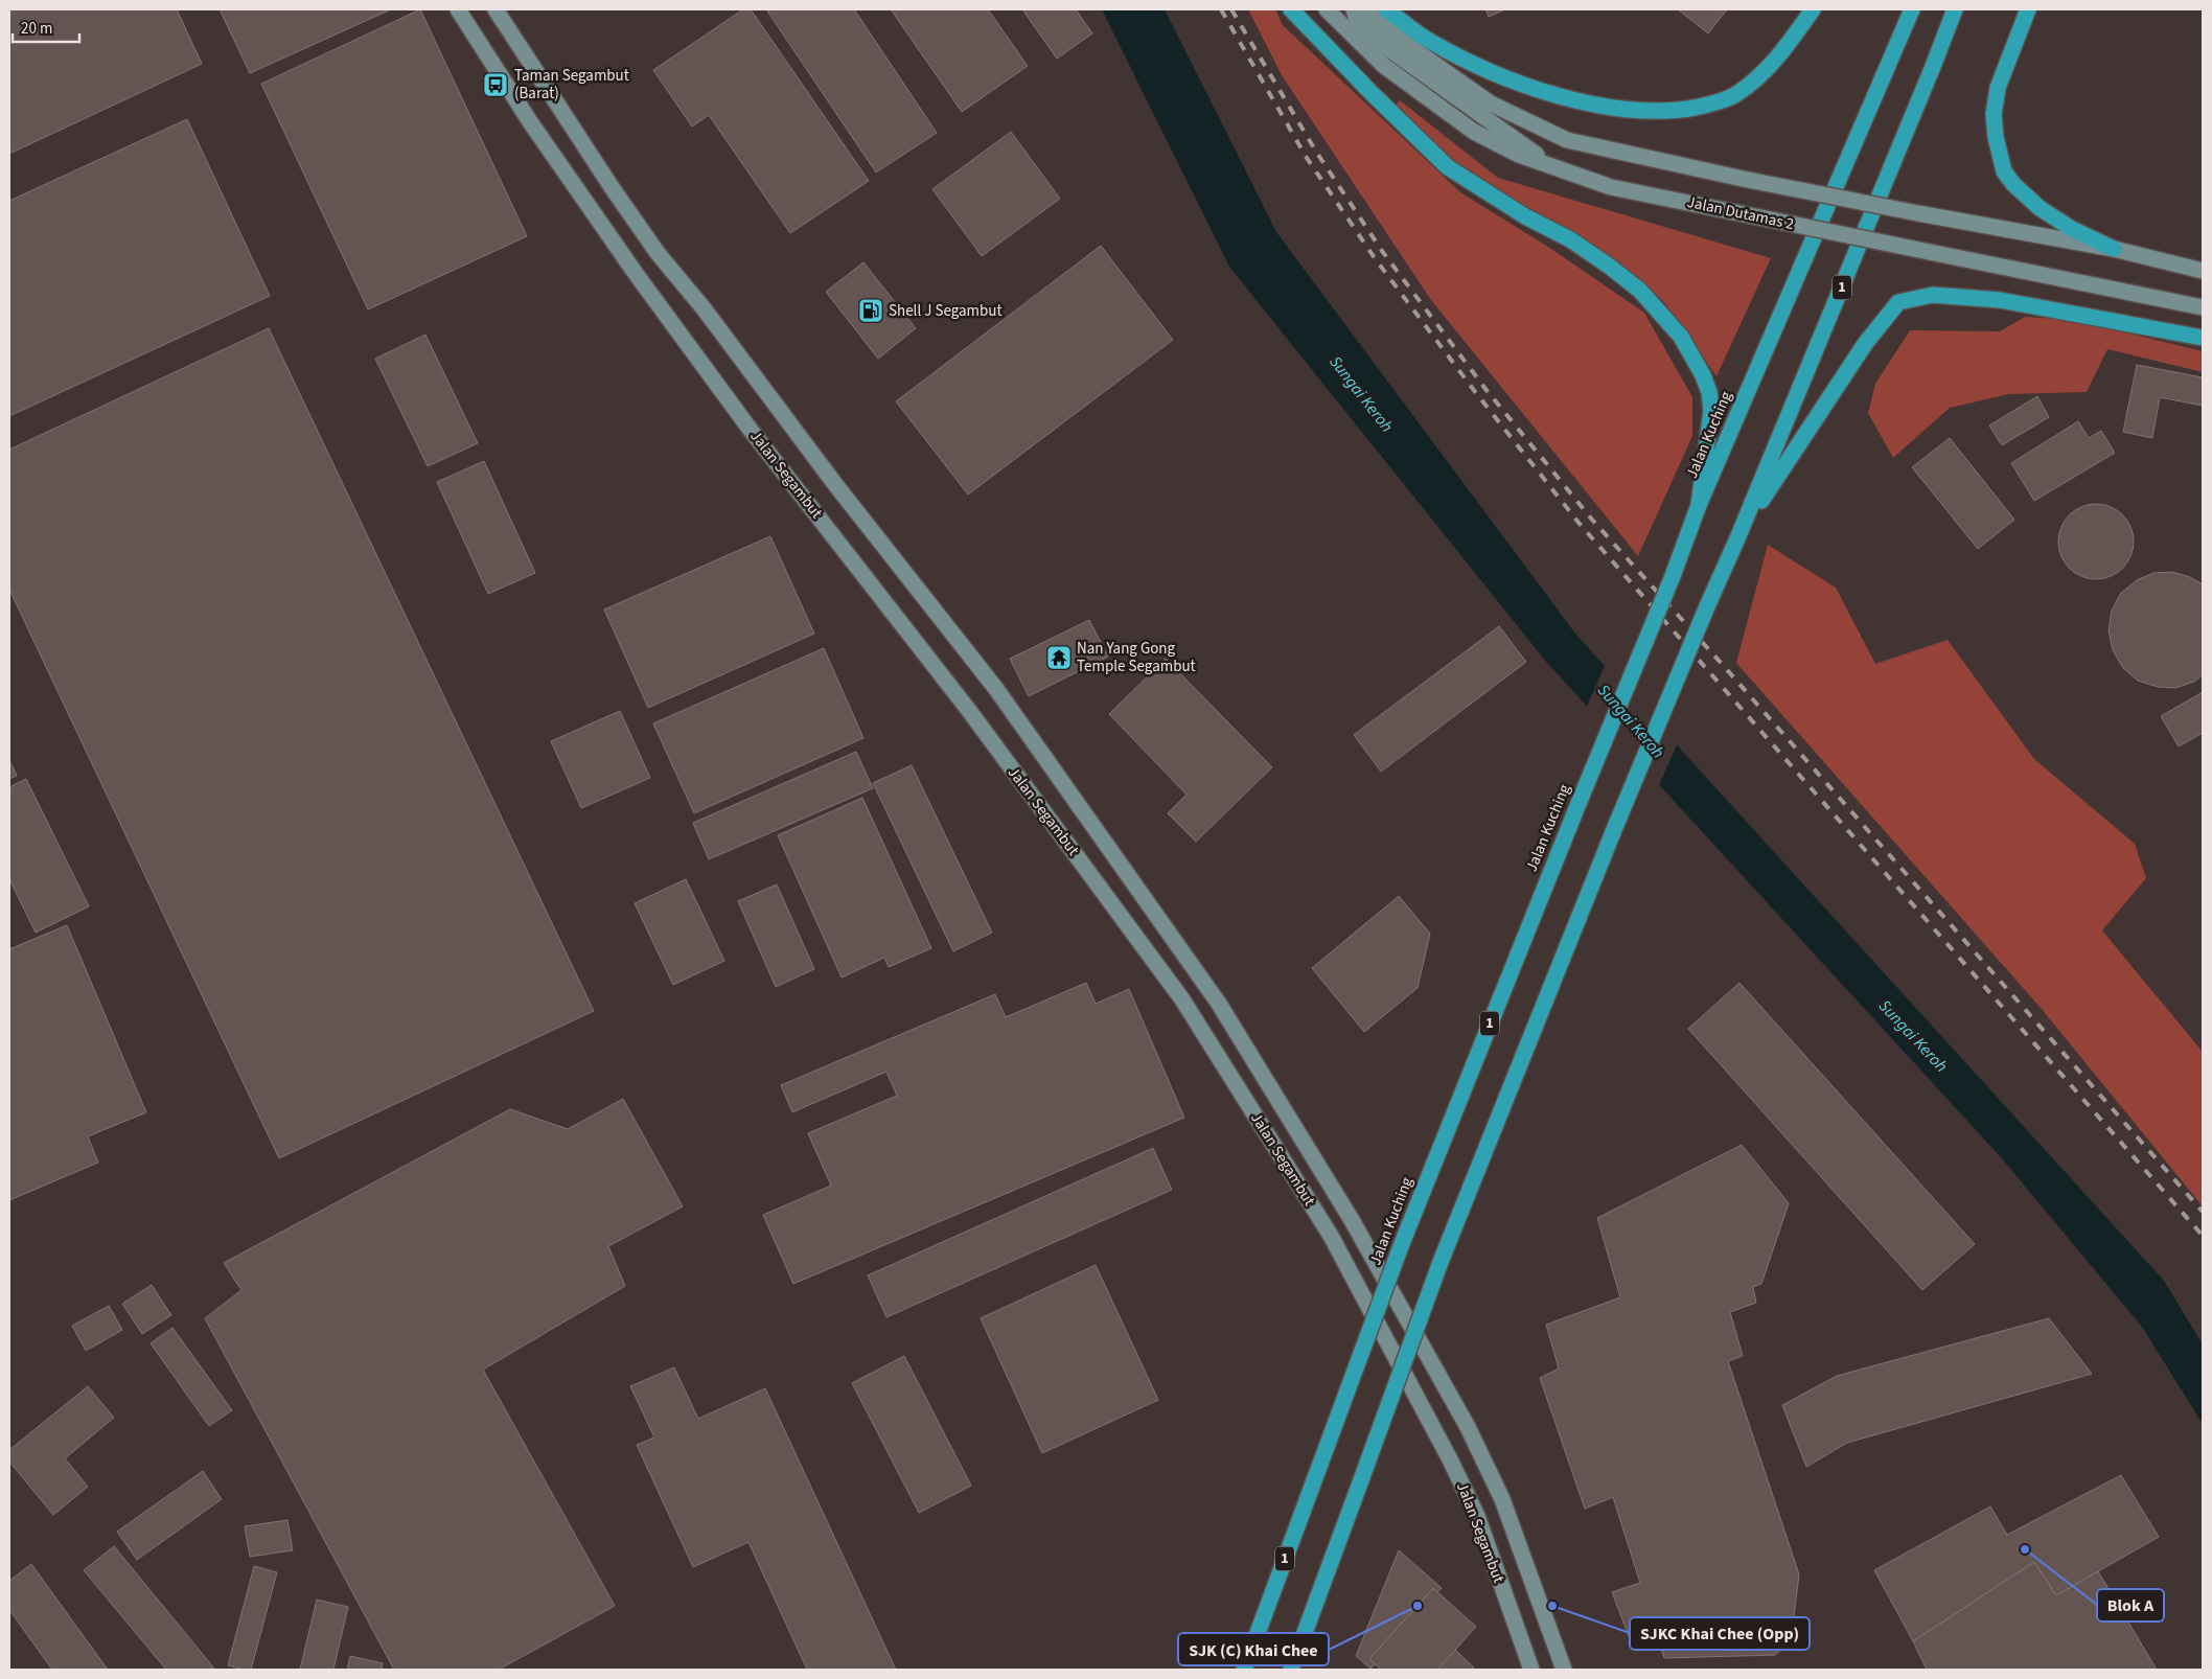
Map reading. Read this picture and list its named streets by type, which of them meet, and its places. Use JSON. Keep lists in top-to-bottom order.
{
  "streets": {
    "highway": ["1", "Jalan Kuching"],
    "main road": ["Jalan Dutamas 2", "Jalan Segambut"]
  },
  "water": ["Sungai Keroh"],
  "places": {
    "bus stop": ["Taman Segambut (Barat)"],
    "fuel station": ["Shell J Segambut"],
    "temple": ["Nan Yang Gong Temple Segambut"],
    "other": ["Blok A", "SJK (C) Khai Chee", "SJKC Khai Chee (Opp)"]
  },
  "scale_bar": "20 m"
}
